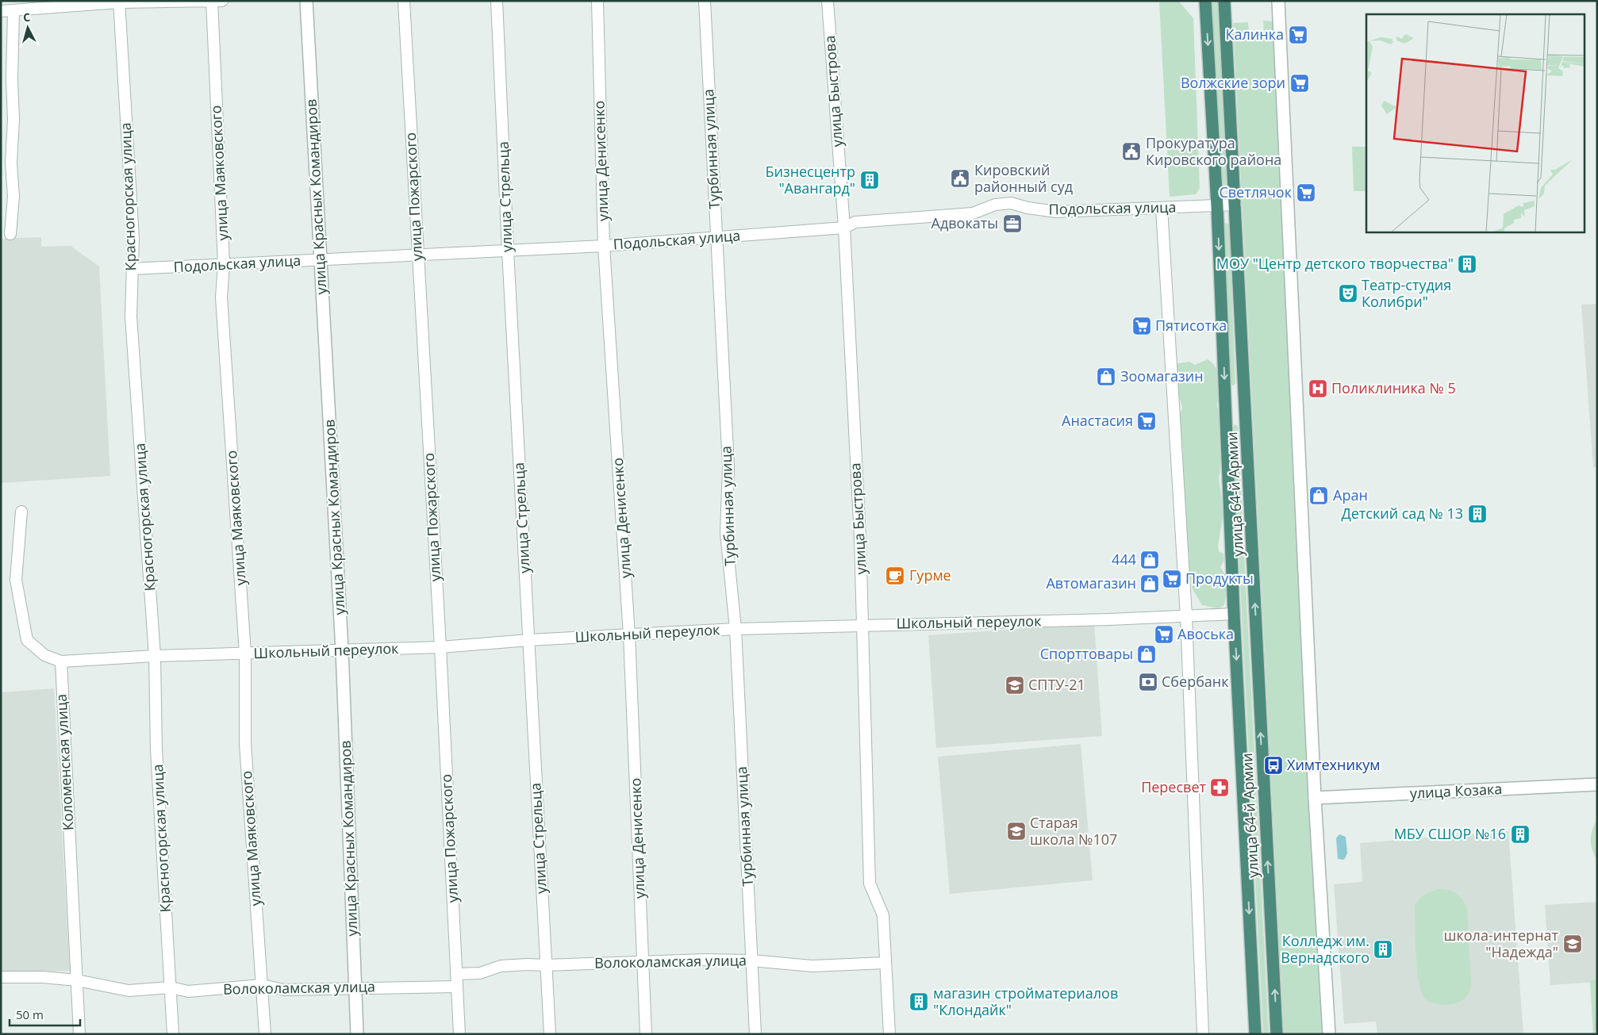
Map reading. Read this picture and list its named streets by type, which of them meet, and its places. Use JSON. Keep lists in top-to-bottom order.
{
  "streets": {
    "highway": ["улица 64-й Армии"],
    "street": [
      "улица Быстрова",
      "Турбинная улица",
      "улица Денисенко",
      "улица Маяковского",
      "Красногорская улица",
      "улица Красных Командиров",
      "улица Пожарского",
      "улица Стрельца",
      "Подольская улица",
      "Школьный переулок",
      "Коломенская улица",
      "улица Козака",
      "Волоколамская улица"
    ]
  },
  "crossings": [
    ["улица Быстрова", "Подольская улица"],
    ["улица Быстрова", "Школьный переулок"],
    ["улица Быстрова", "Волоколамская улица"],
    ["Турбинная улица", "Подольская улица"],
    ["Турбинная улица", "Школьный переулок"],
    ["Турбинная улица", "Волоколамская улица"],
    ["улица Денисенко", "Подольская улица"],
    ["улица Денисенко", "Школьный переулок"],
    ["улица Денисенко", "Волоколамская улица"],
    ["улица Маяковского", "Подольская улица"],
    ["улица Маяковского", "Школьный переулок"],
    ["улица Маяковского", "Волоколамская улица"],
    ["Красногорская улица", "Подольская улица"],
    ["Красногорская улица", "Школьный переулок"],
    ["Красногорская улица", "Волоколамская улица"],
    ["улица Красных Командиров", "Подольская улица"],
    ["улица Красных Командиров", "Школьный переулок"],
    ["улица Красных Командиров", "Волоколамская улица"],
    ["улица Пожарского", "Подольская улица"],
    ["улица Пожарского", "Школьный переулок"],
    ["улица Пожарского", "Волоколамская улица"],
    ["улица Стрельца", "Подольская улица"],
    ["улица Стрельца", "Школьный переулок"],
    ["улица Стрельца", "Волоколамская улица"],
    ["Подольская улица", "улица 64-й Армии"],
    ["улица 64-й Армии", "Школьный переулок"],
    ["Школьный переулок", "Коломенская улица"],
    ["Коломенская улица", "Волоколамская улица"]
  ],
  "places": {
    "supermarket": [
      "Калинка",
      "Волжские зори",
      "Светлячок",
      "Пятисотка",
      "Анастасия",
      "Продукты",
      "Авоська"
    ],
    "public building": ["Прокуратура Кировского района", "Кировский районный суд"],
    "building": [
      "Бизнесцентр \"Авангард\"",
      "МОУ \"Центр детского творчества\"",
      "Детский сад № 13",
      "МБУ СШОР №16",
      "Колледж им. Вернадского",
      "магазин стройматериалов \"Клондайк\""
    ],
    "office": ["Адвокаты"],
    "theatre": ["Театр-студия Колибри\""],
    "shop": [
      "Зоомагазин",
      "Аран",
      "444",
      "Автомагазин",
      "Спорттовары"
    ],
    "hospital": ["Поликлиника № 5"],
    "cafe": ["Гурме"],
    "bank": ["Сбербанк"],
    "school or university": ["СПТУ-21", "Старая школа №107", "школа-интернат \"Надежда\""],
    "bus stop": ["Химтехникум"],
    "pharmacy": ["Пересвет"]
  },
  "scale_bar": "50 m",
  "north": "top"
}
